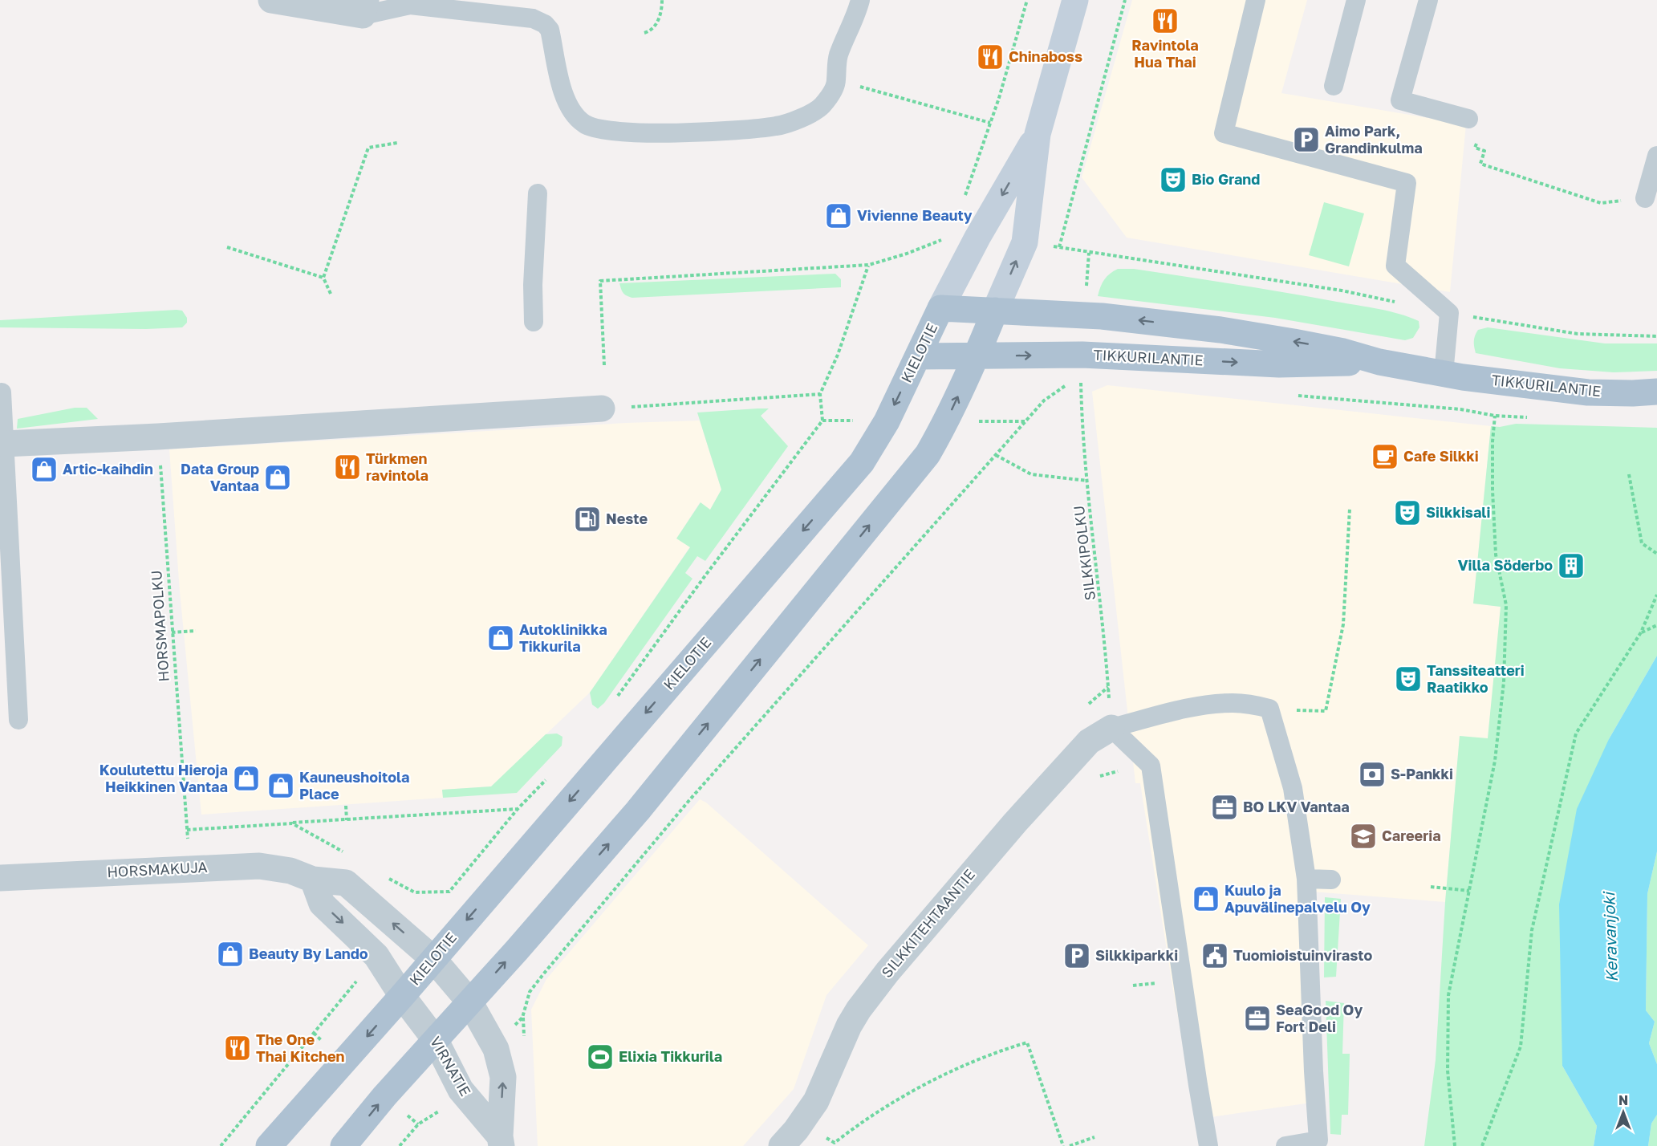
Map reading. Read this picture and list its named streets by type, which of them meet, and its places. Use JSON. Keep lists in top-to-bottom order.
{
  "streets": {
    "main road": ["KIELOTIE", "TIKKURILANTIE"],
    "street": ["HORSMAKUJA", "SILKKITEHTAANTIE", "VIRNATIE"],
    "path": ["SILKKIPOLKU", "HORSMAPOLKU"]
  },
  "crossings": [
    ["KIELOTIE", "TIKKURILANTIE"],
    ["KIELOTIE", "HORSMAKUJA"],
    ["KIELOTIE", "VIRNATIE"],
    ["SILKKIPOLKU", "SILKKITEHTAANTIE"],
    ["HORSMAKUJA", "VIRNATIE"]
  ],
  "water": ["Keravanjoki"],
  "places": {
    "restaurant": [
      "Ravintola Hua Thai",
      "Chinaboss",
      "Türkmen ravintola",
      "The One Thai Kitchen"
    ],
    "parking": ["Aimo Park, Grandinkulma", "Silkkiparkki"],
    "theatre": ["Bio Grand", "Silkkisali", "Tanssiteatteri Raatikko"],
    "shop": [
      "Vivienne Beauty",
      "Artic-kaihdin",
      "Data Group Vantaa",
      "Autoklinikka Tikkurila",
      "Koulutettu Hieroja Heikkinen Vantaa",
      "Kauneushoitola Place",
      "Kuulo ja Apuvälinepalvelu Oy",
      "Beauty By Lando"
    ],
    "cafe": ["Cafe Silkki"],
    "fuel station": ["Neste"],
    "building": ["Villa Söderbo"],
    "bank": ["S-Pankki"],
    "office": ["BO LKV Vantaa", "SeaGood Oy Fort Deli"],
    "school or university": ["Careeria"],
    "public building": ["Tuomioistuinvirasto"],
    "sports": ["Elixia Tikkurila"]
  },
  "north": "top"
}
